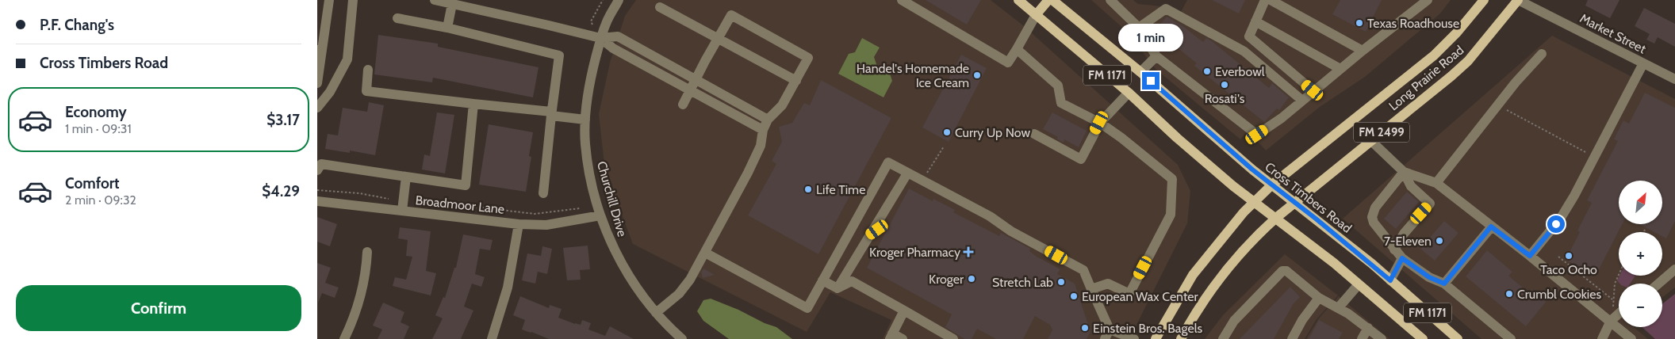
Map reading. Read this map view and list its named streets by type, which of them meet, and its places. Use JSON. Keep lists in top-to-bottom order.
{
  "streets": {
    "main road": [
      "FM 1171",
      "Long Prairie Road",
      "FM 2499",
      "Cross Timbers Road"
    ],
    "street": ["Market Street", "Churchill Drive", "Broadmoor Lane"]
  },
  "crossings": [
    ["Market Street", "Long Prairie Road"],
    ["FM 1171", "Long Prairie Road"],
    ["Long Prairie Road", "Cross Timbers Road"],
    ["Churchill Drive", "Broadmoor Lane"]
  ],
  "places": {
    "other": [
      "Texas Roadhouse",
      "Everbowl",
      "Handel's Homemade Ice Cream",
      "Rosati's",
      "Curry Up Now",
      "Life Time",
      "7-Eleven",
      "Taco Ocho",
      "Kroger",
      "Stretch Lab",
      "Crumbl Cookies",
      "European Wax Center",
      "Einstein Bros. Bagels"
    ],
    "health": ["Kroger Pharmacy"]
  },
  "north": "top right",
  "page": {
    "banner": ["P.F. Chang's", "Cross Timbers Road"],
    "bubble": "1 min",
    "list": [
      {
        "name": "Economy",
        "note": "1 min · 09:31",
        "value": "$3.17"
      },
      {
        "name": "Comfort",
        "note": "2 min · 09:32",
        "value": "$4.29"
      }
    ],
    "map_buttons": ["+", "−"],
    "buttons": "Confirm"
  }
}
